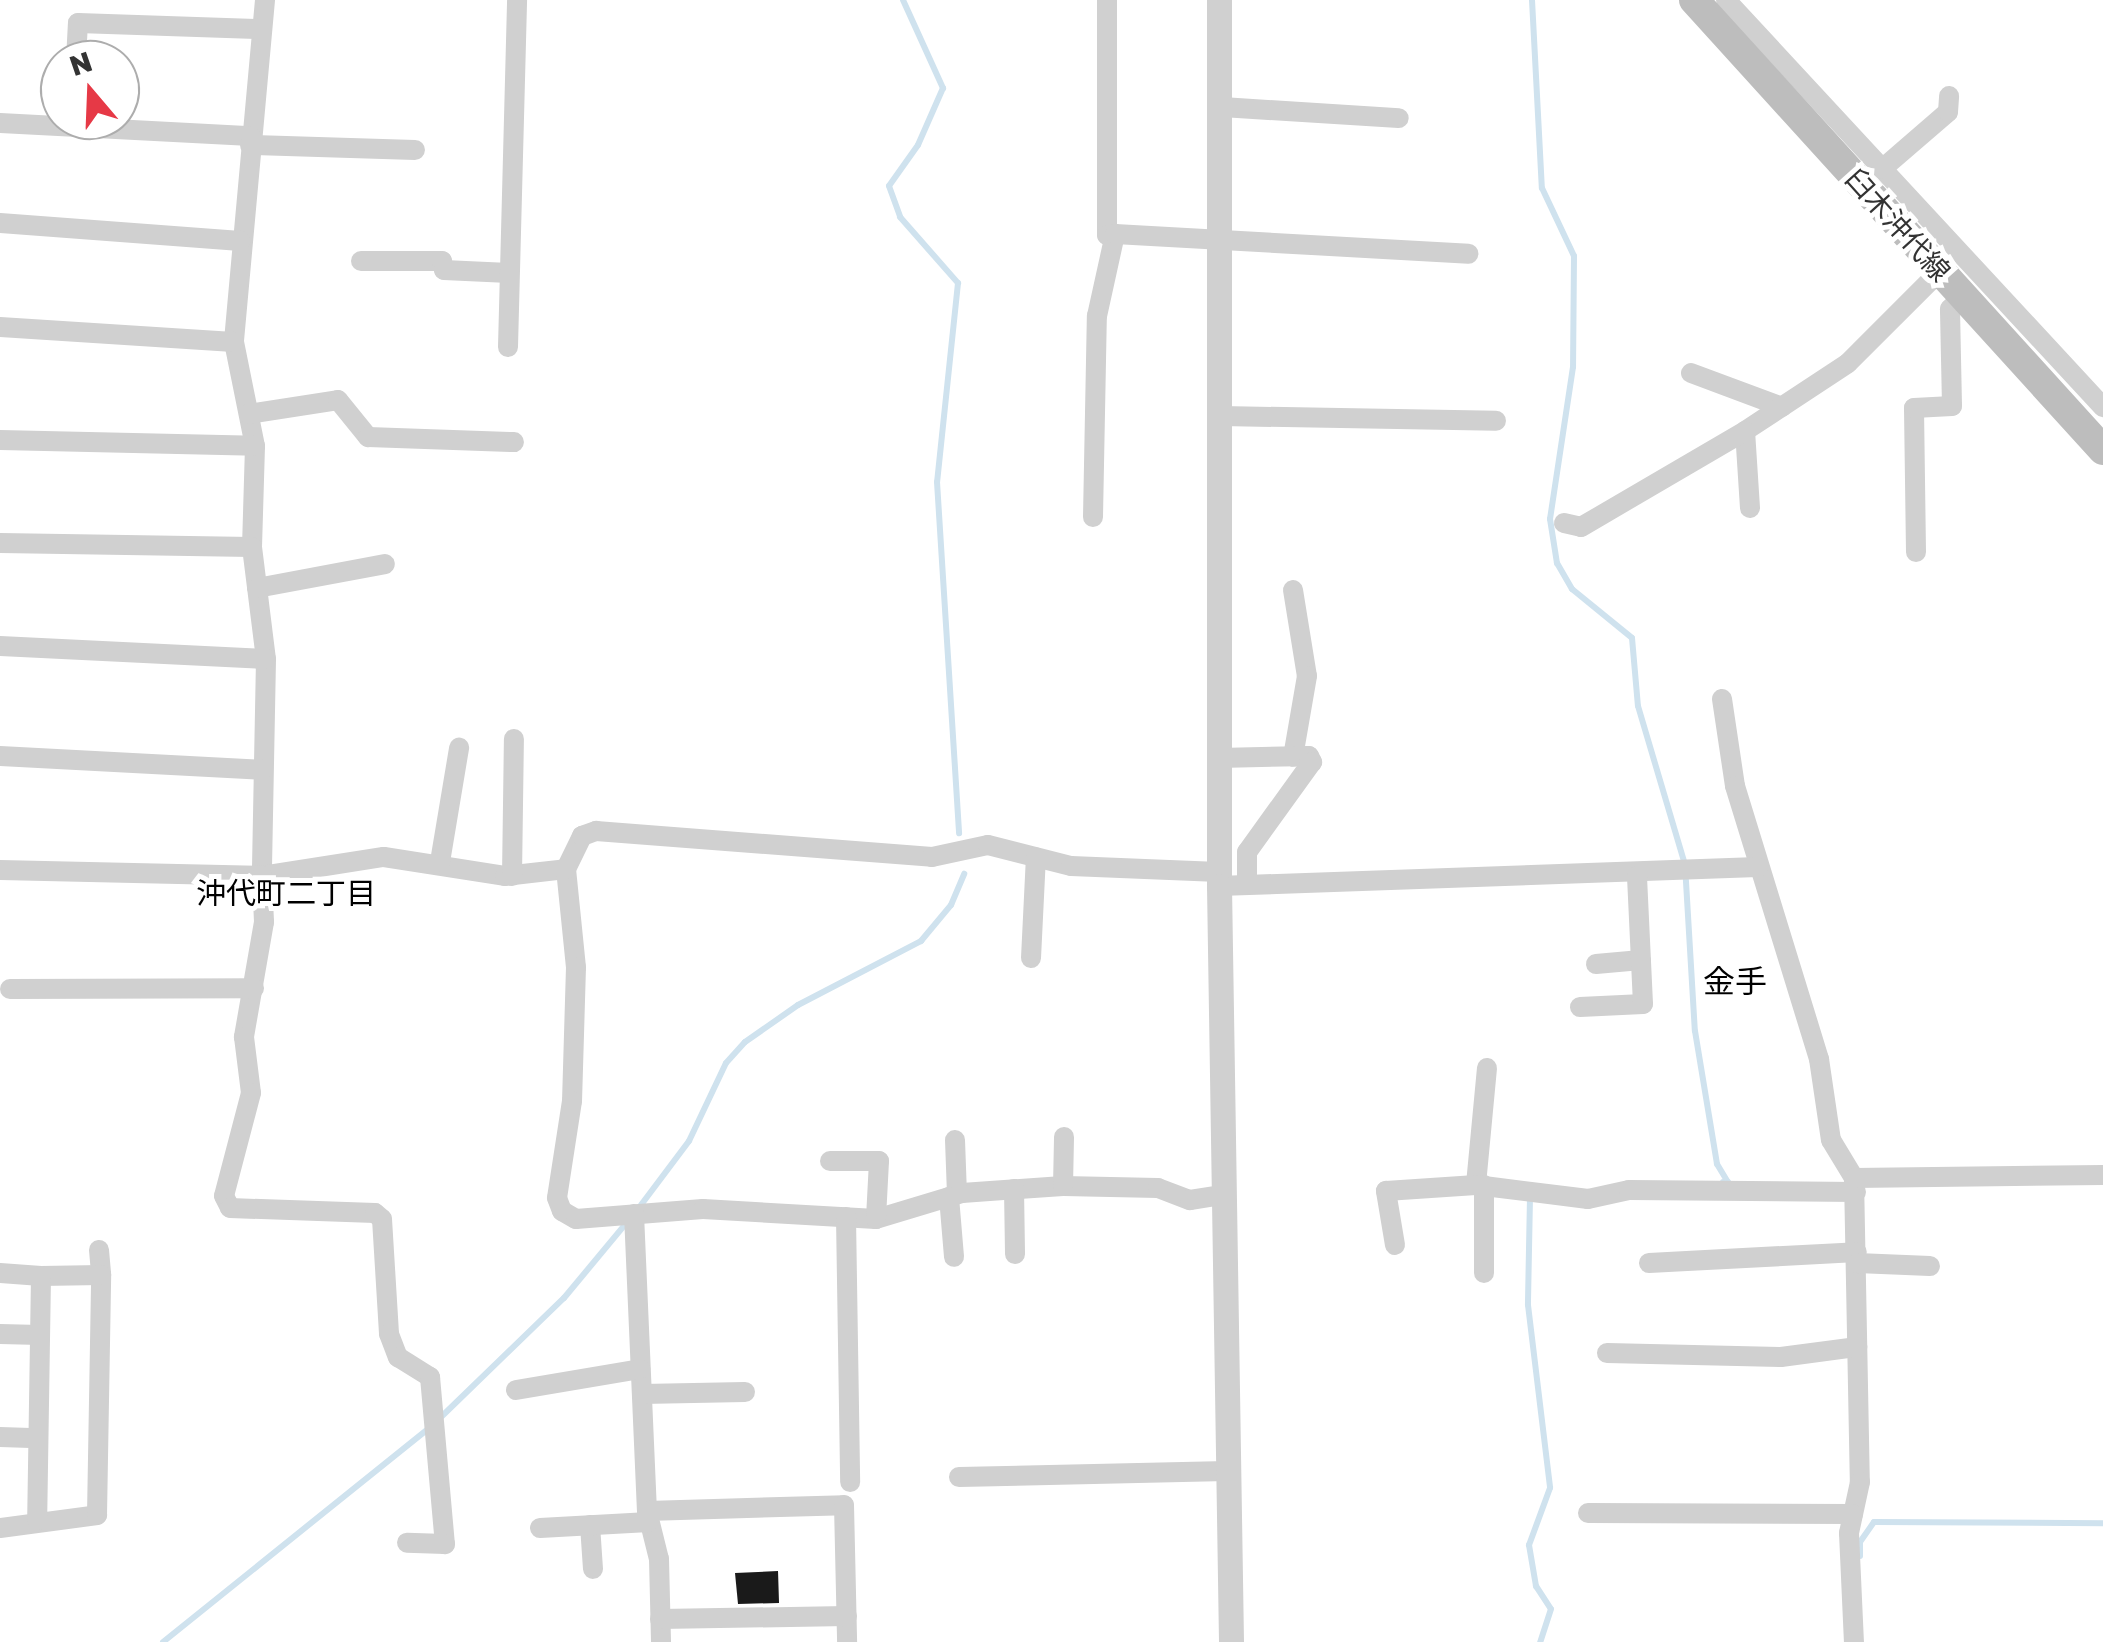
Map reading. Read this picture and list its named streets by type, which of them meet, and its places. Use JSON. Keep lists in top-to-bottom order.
{
  "streets": {
    "main road": ["臼木沖代線"]
  },
  "districts": ["沖代町二丁目", "金手"],
  "north": "top"
}
